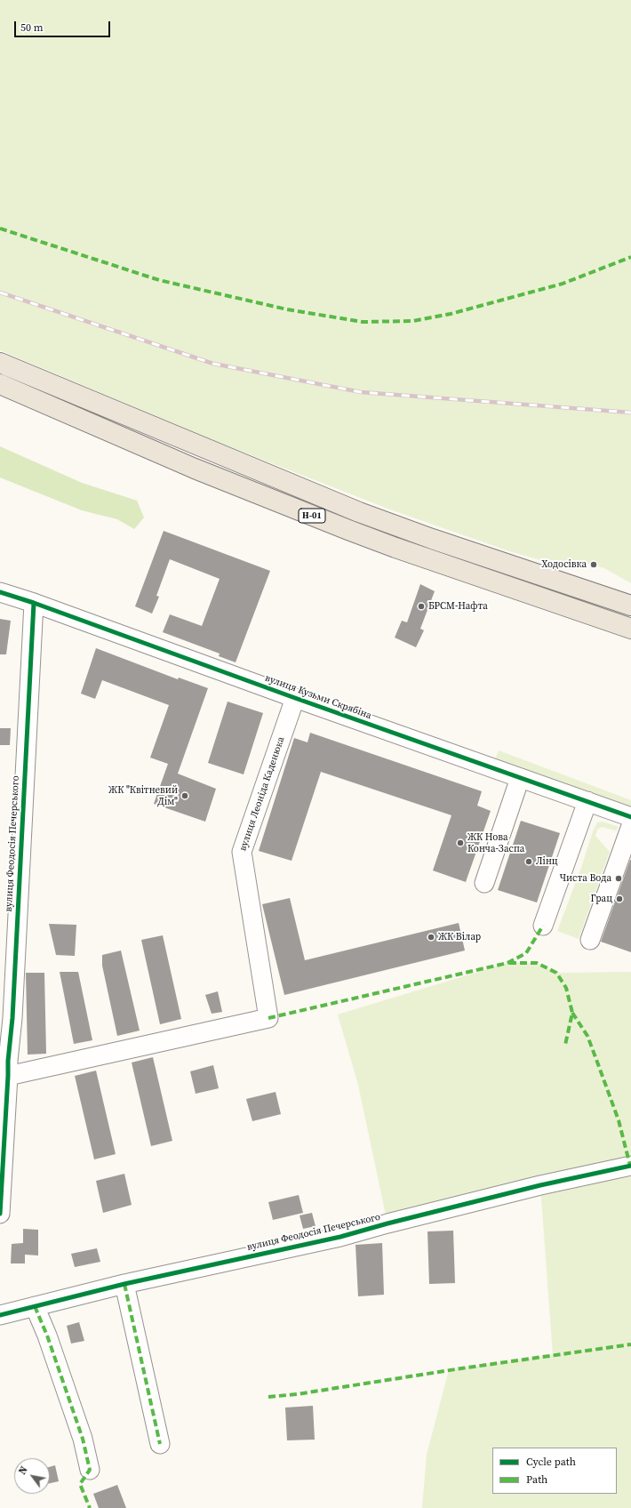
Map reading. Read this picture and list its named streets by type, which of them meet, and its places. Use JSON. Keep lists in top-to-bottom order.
{
  "streets": {
    "main road": ["Н-01"],
    "street": ["вулиця Кузьми Скрябіна", "вулиця Леоніда Каденюка", "вулиця Феодосія Печерського"]
  },
  "crossings": [
    ["вулиця Кузьми Скрябіна", "вулиця Леоніда Каденюка"],
    ["вулиця Кузьми Скрябіна", "вулиця Феодосія Печерського"],
    ["вулиця Леоніда Каденюка", "вулиця Феодосія Печерського"]
  ],
  "places": [
    "Ходосівка",
    "БРСМ-Нафта",
    "ЖК \"Квітневий Дім\"",
    "ЖК Нова Конча-Заспа",
    "Лінц",
    "Чиста Вода",
    "Грац",
    "ЖК Вілар"
  ],
  "legend": ["Cycle path", "Path"],
  "scale_bar": "50 m",
  "north": "top left"
}
